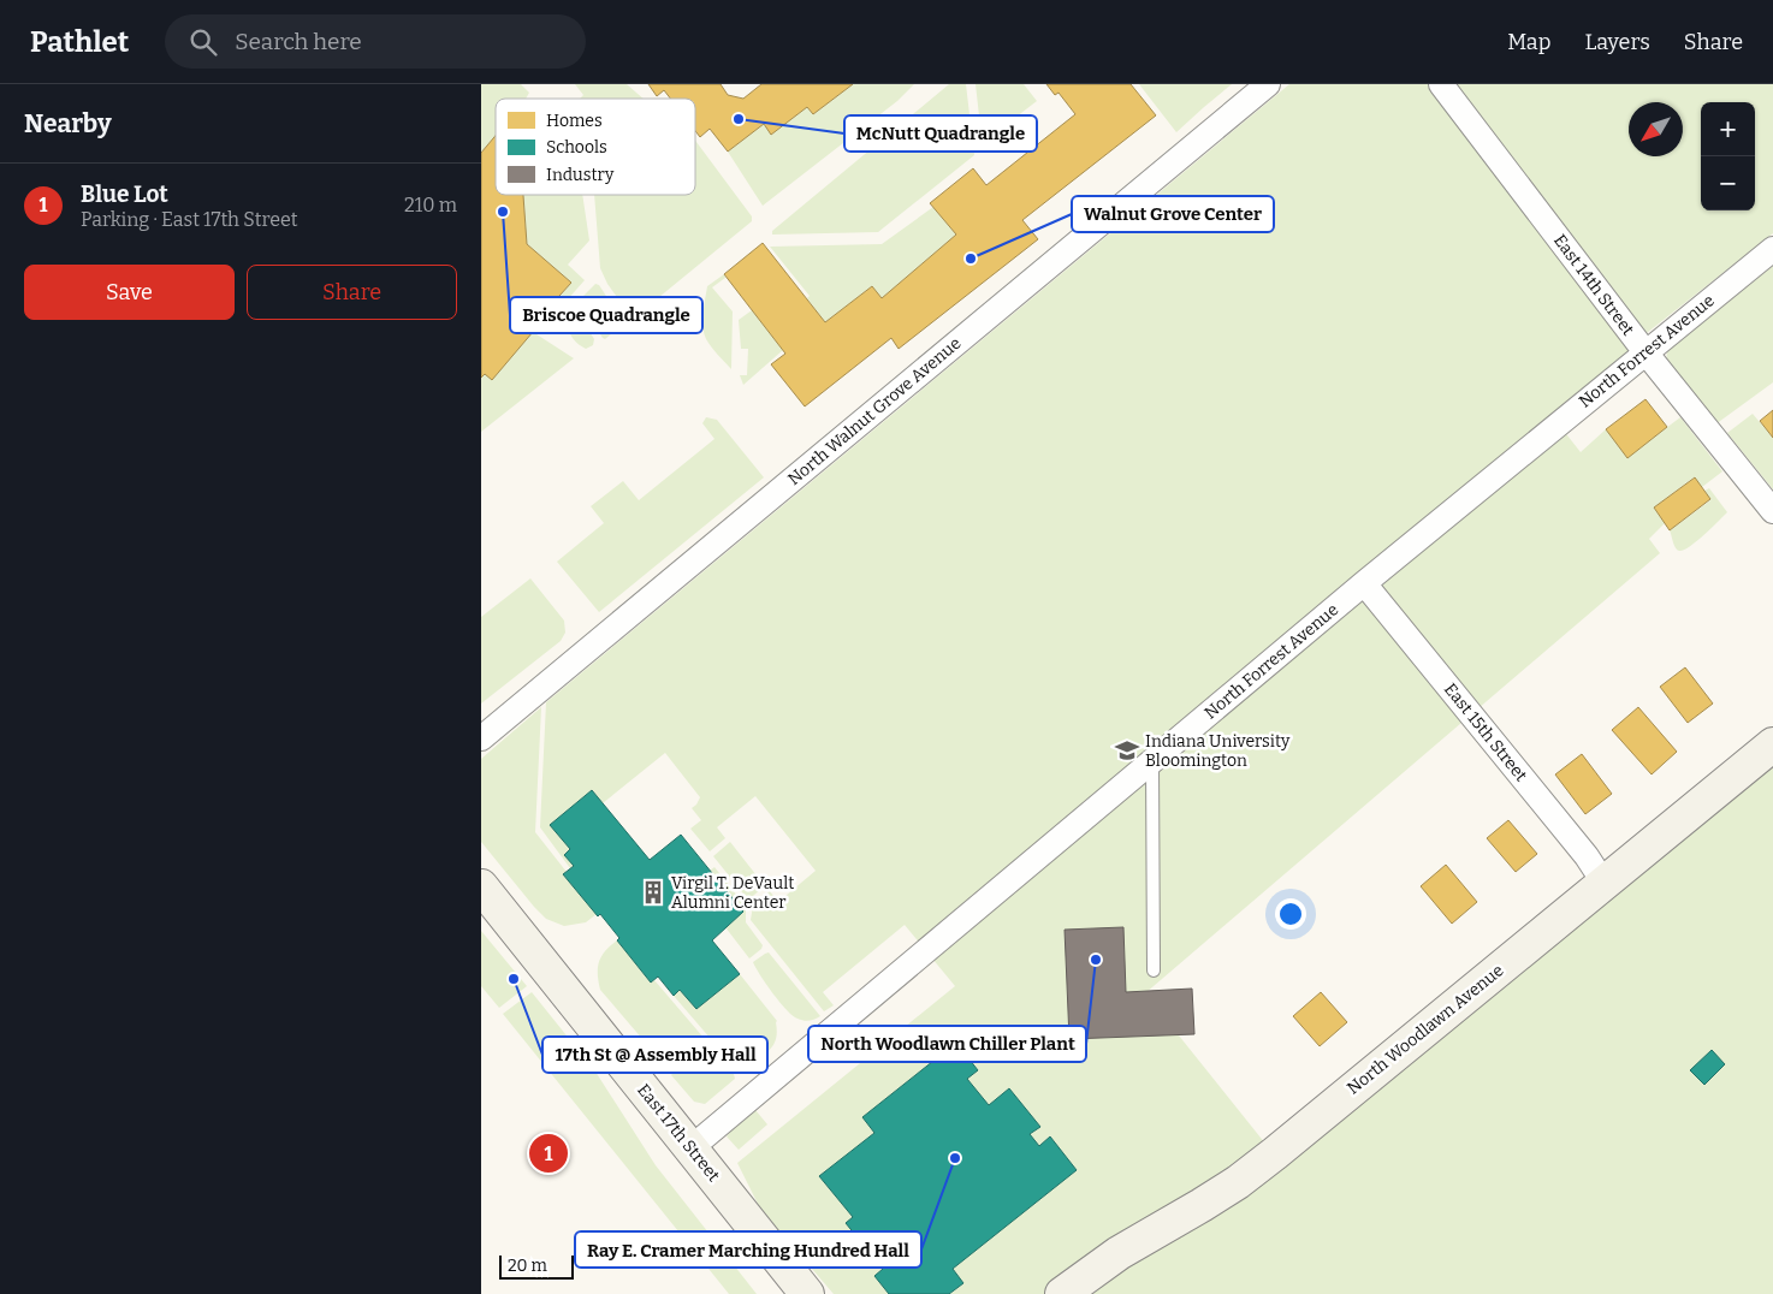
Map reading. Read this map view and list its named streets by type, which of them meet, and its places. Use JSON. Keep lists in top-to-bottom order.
{
  "streets": {
    "street": [
      "East 14th Street",
      "North Forrest Avenue",
      "North Walnut Grove Avenue",
      "East 15th Street",
      "North Woodlawn Avenue",
      "East 17th Street"
    ]
  },
  "crossings": [
    ["East 14th Street", "North Forrest Avenue"],
    ["North Forrest Avenue", "East 15th Street"],
    ["North Forrest Avenue", "East 17th Street"],
    ["East 15th Street", "North Woodlawn Avenue"]
  ],
  "places": {
    "other": [
      "McNutt Quadrangle",
      "Briscoe Quadrangle",
      "Walnut Grove Center",
      "North Woodlawn Chiller Plant",
      "17th St @ Assembly Hall",
      "Ray E. Cramer Marching Hundred Hall"
    ],
    "school or university": ["Indiana University Bloomington"],
    "building": ["Virgil T. DeVault Alumni Center"]
  },
  "legend": ["Homes", "Schools", "Industry"],
  "scale_bar": "20 m",
  "north": "bottom left",
  "page": {
    "header": "Pathlet",
    "search": "Search here",
    "nav": ["Map", "Layers", "Share"],
    "heading": "Nearby",
    "map_buttons": ["+", "−"],
    "list": [
      {
        "mark": "1",
        "name": "Blue Lot",
        "note": "Parking · East 17th Street",
        "value": "210 m"
      }
    ],
    "buttons": ["Save", "Share"],
    "pins": "1",
    "scale": "20 m"
  }
}
